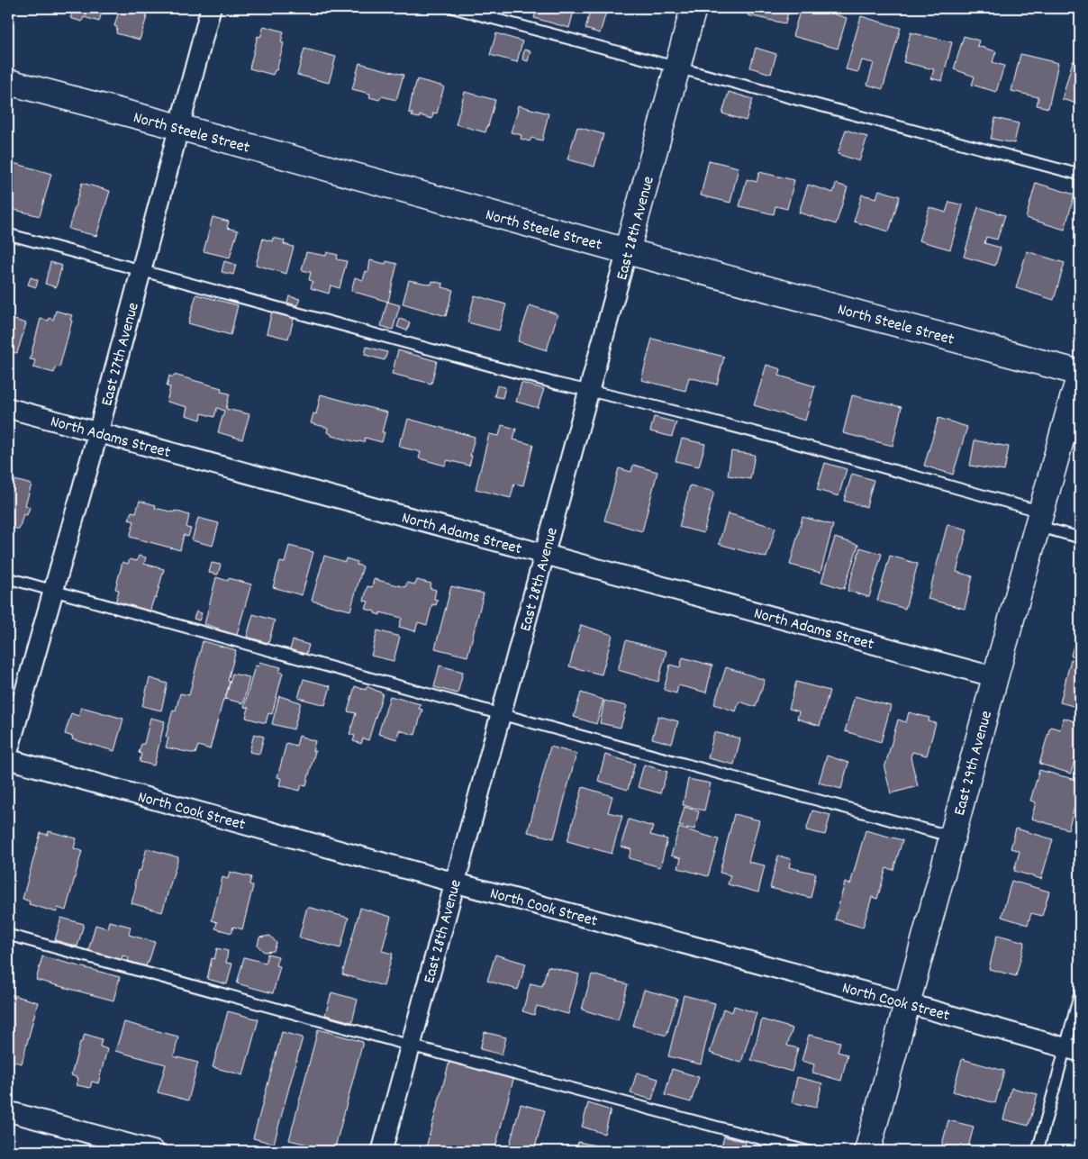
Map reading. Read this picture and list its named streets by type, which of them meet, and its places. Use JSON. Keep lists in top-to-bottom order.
{
  "streets": {
    "street": [
      "North Steele Street",
      "East 28th Avenue",
      "East 27th Avenue",
      "North Adams Street",
      "East 29th Avenue",
      "North Cook Street"
    ]
  },
  "crossings": [
    ["North Steele Street", "East 28th Avenue"],
    ["North Steele Street", "East 27th Avenue"],
    ["North Steele Street", "East 29th Avenue"],
    ["East 28th Avenue", "North Adams Street"],
    ["East 28th Avenue", "North Cook Street"],
    ["East 27th Avenue", "North Adams Street"],
    ["North Adams Street", "East 29th Avenue"],
    ["East 29th Avenue", "North Cook Street"]
  ]
}
